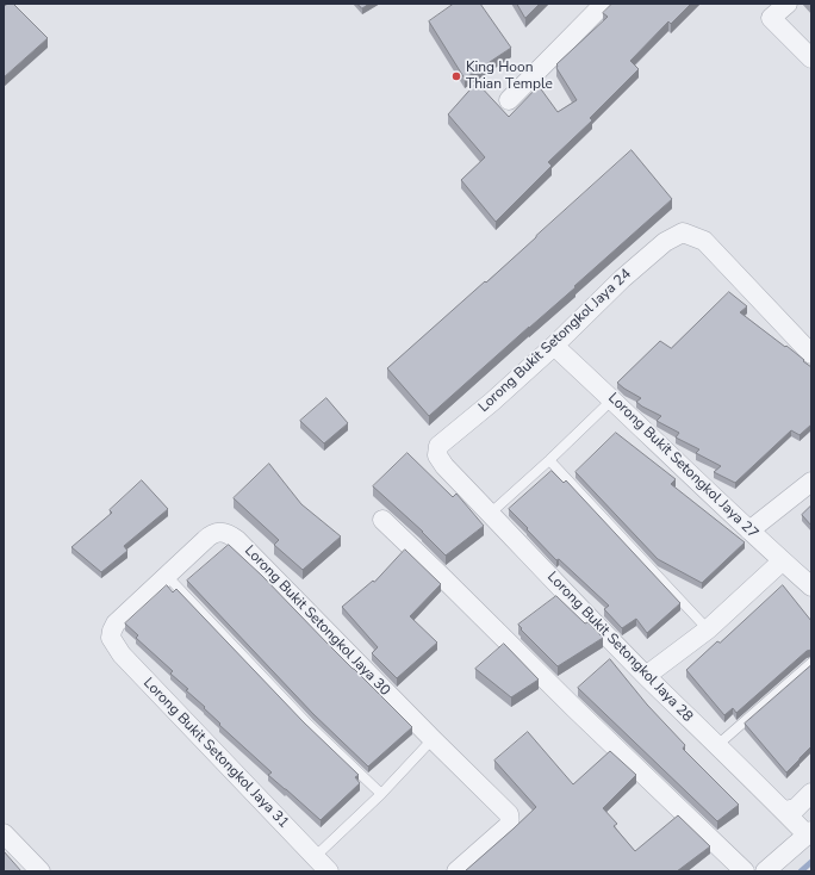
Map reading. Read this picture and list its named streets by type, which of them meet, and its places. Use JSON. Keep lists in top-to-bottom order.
{
  "streets": {
    "street": [
      "Lorong Bukit Setongkol Jaya 24",
      "Lorong Bukit Setongkol Jaya 27",
      "Lorong Bukit Setongkol Jaya 30",
      "Lorong Bukit Setongkol Jaya 28",
      "Lorong Bukit Setongkol Jaya 31"
    ]
  },
  "crossings": [
    ["Lorong Bukit Setongkol Jaya 24", "Lorong Bukit Setongkol Jaya 27"],
    ["Lorong Bukit Setongkol Jaya 24", "Lorong Bukit Setongkol Jaya 28"],
    ["Lorong Bukit Setongkol Jaya 30", "Lorong Bukit Setongkol Jaya 31"]
  ],
  "places": ["King Hoon Thian Temple"]
}
